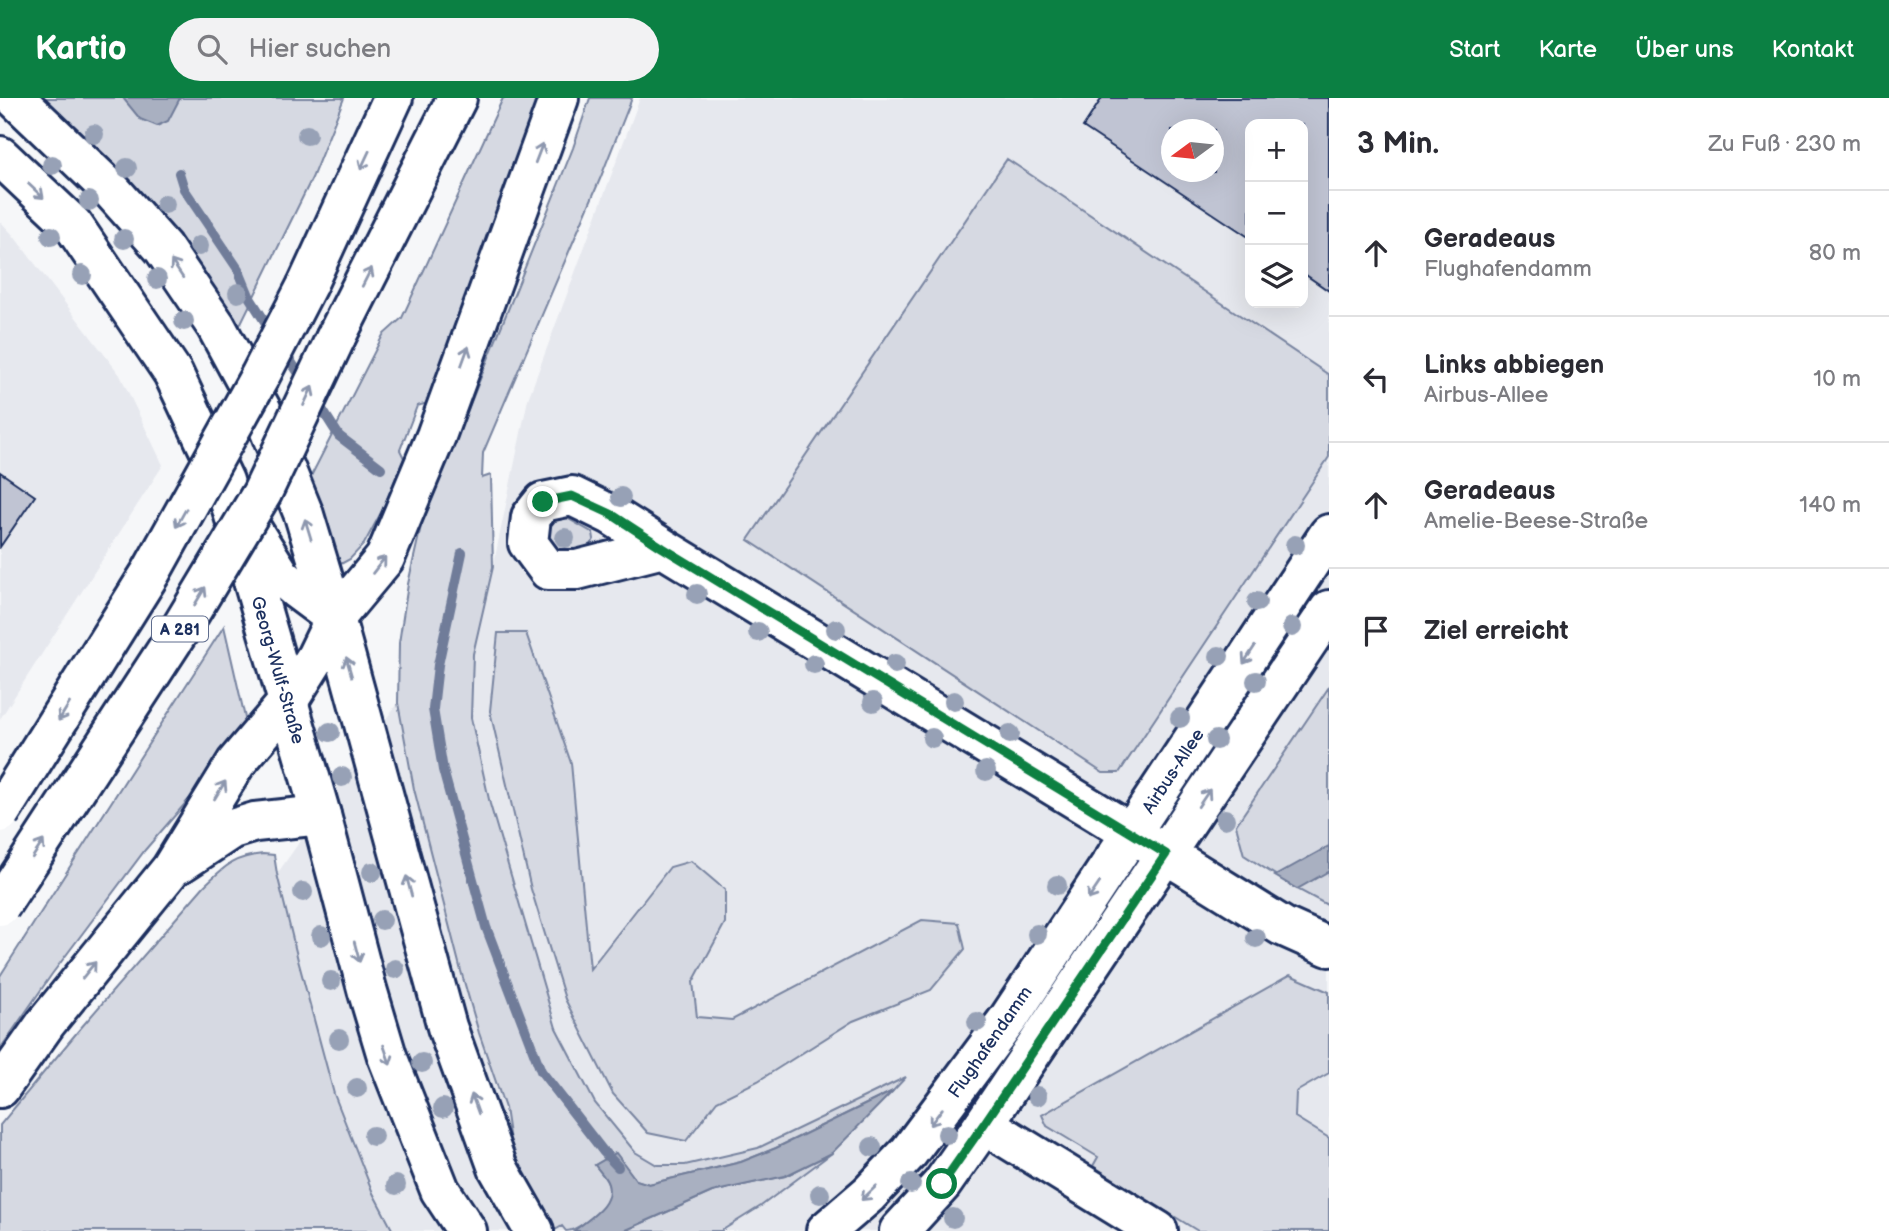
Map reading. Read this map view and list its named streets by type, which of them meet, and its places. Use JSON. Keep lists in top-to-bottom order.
{
  "streets": {
    "main road": [
      "A 281",
      "Georg-Wulf-Straße",
      "Airbus-Allee",
      "Flughafendamm"
    ]
  },
  "crossings": [
    ["Airbus-Allee", "Flughafendamm"]
  ],
  "north": "left",
  "page": {
    "header": "Kartio",
    "search": "Hier suchen",
    "nav": [
      "Start",
      "Karte",
      "Über uns",
      "Kontakt"
    ],
    "heading": ["3 Min.", "Zu Fuß · 230 m"],
    "map_buttons": ["+", "−"],
    "list": [
      ["Geradeaus", "Flughafendamm", "80 m"],
      ["Links abbiegen", "Airbus-Allee", "10 m"],
      ["Geradeaus", "Amelie-Beese-Straße", "140 m"],
      "Ziel erreicht"
    ]
  }
}
